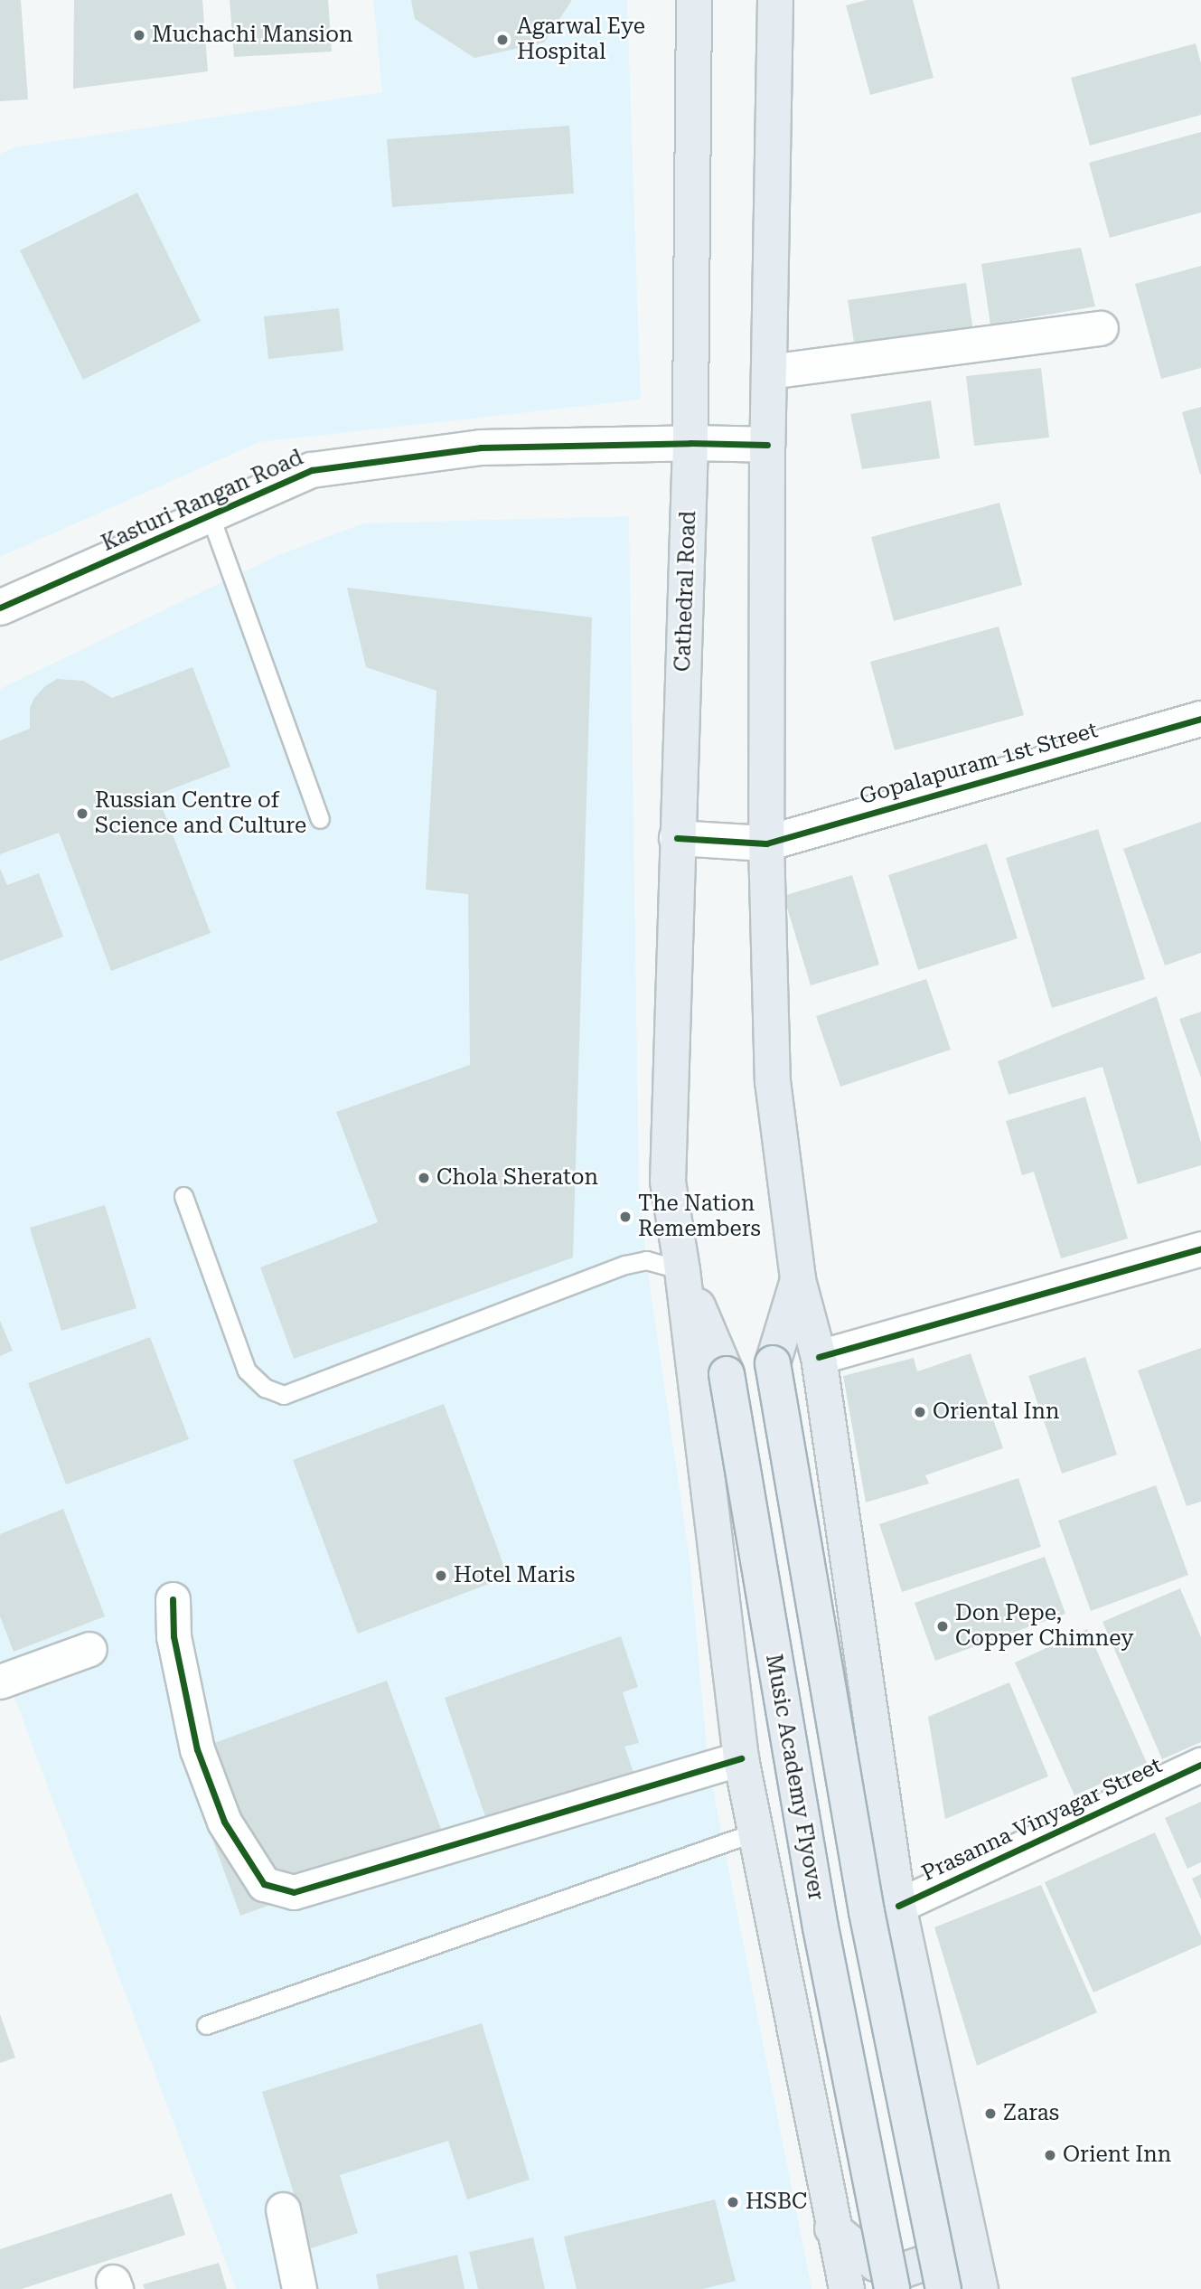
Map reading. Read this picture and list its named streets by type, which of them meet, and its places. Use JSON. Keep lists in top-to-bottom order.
{
  "streets": {
    "main road": ["Cathedral Road", "Music Academy Flyover"],
    "street": ["Kasturi Rangan Road", "Gopalapuram 1st Street", "Prasanna Vinyagar Street"]
  },
  "crossings": [
    ["Kasturi Rangan Road", "Cathedral Road"],
    ["Cathedral Road", "Gopalapuram 1st Street"],
    ["Cathedral Road", "Music Academy Flyover"]
  ],
  "places": [
    "Muchachi Mansion",
    "Agarwal Eye Hospital",
    "Russian Centre of Science and Culture",
    "Chola Sheraton",
    "The Nation Remembers",
    "Oriental Inn",
    "Hotel Maris",
    "Don Pepe, Copper Chimney",
    "Zaras",
    "Orient Inn",
    "HSBC"
  ]
}
